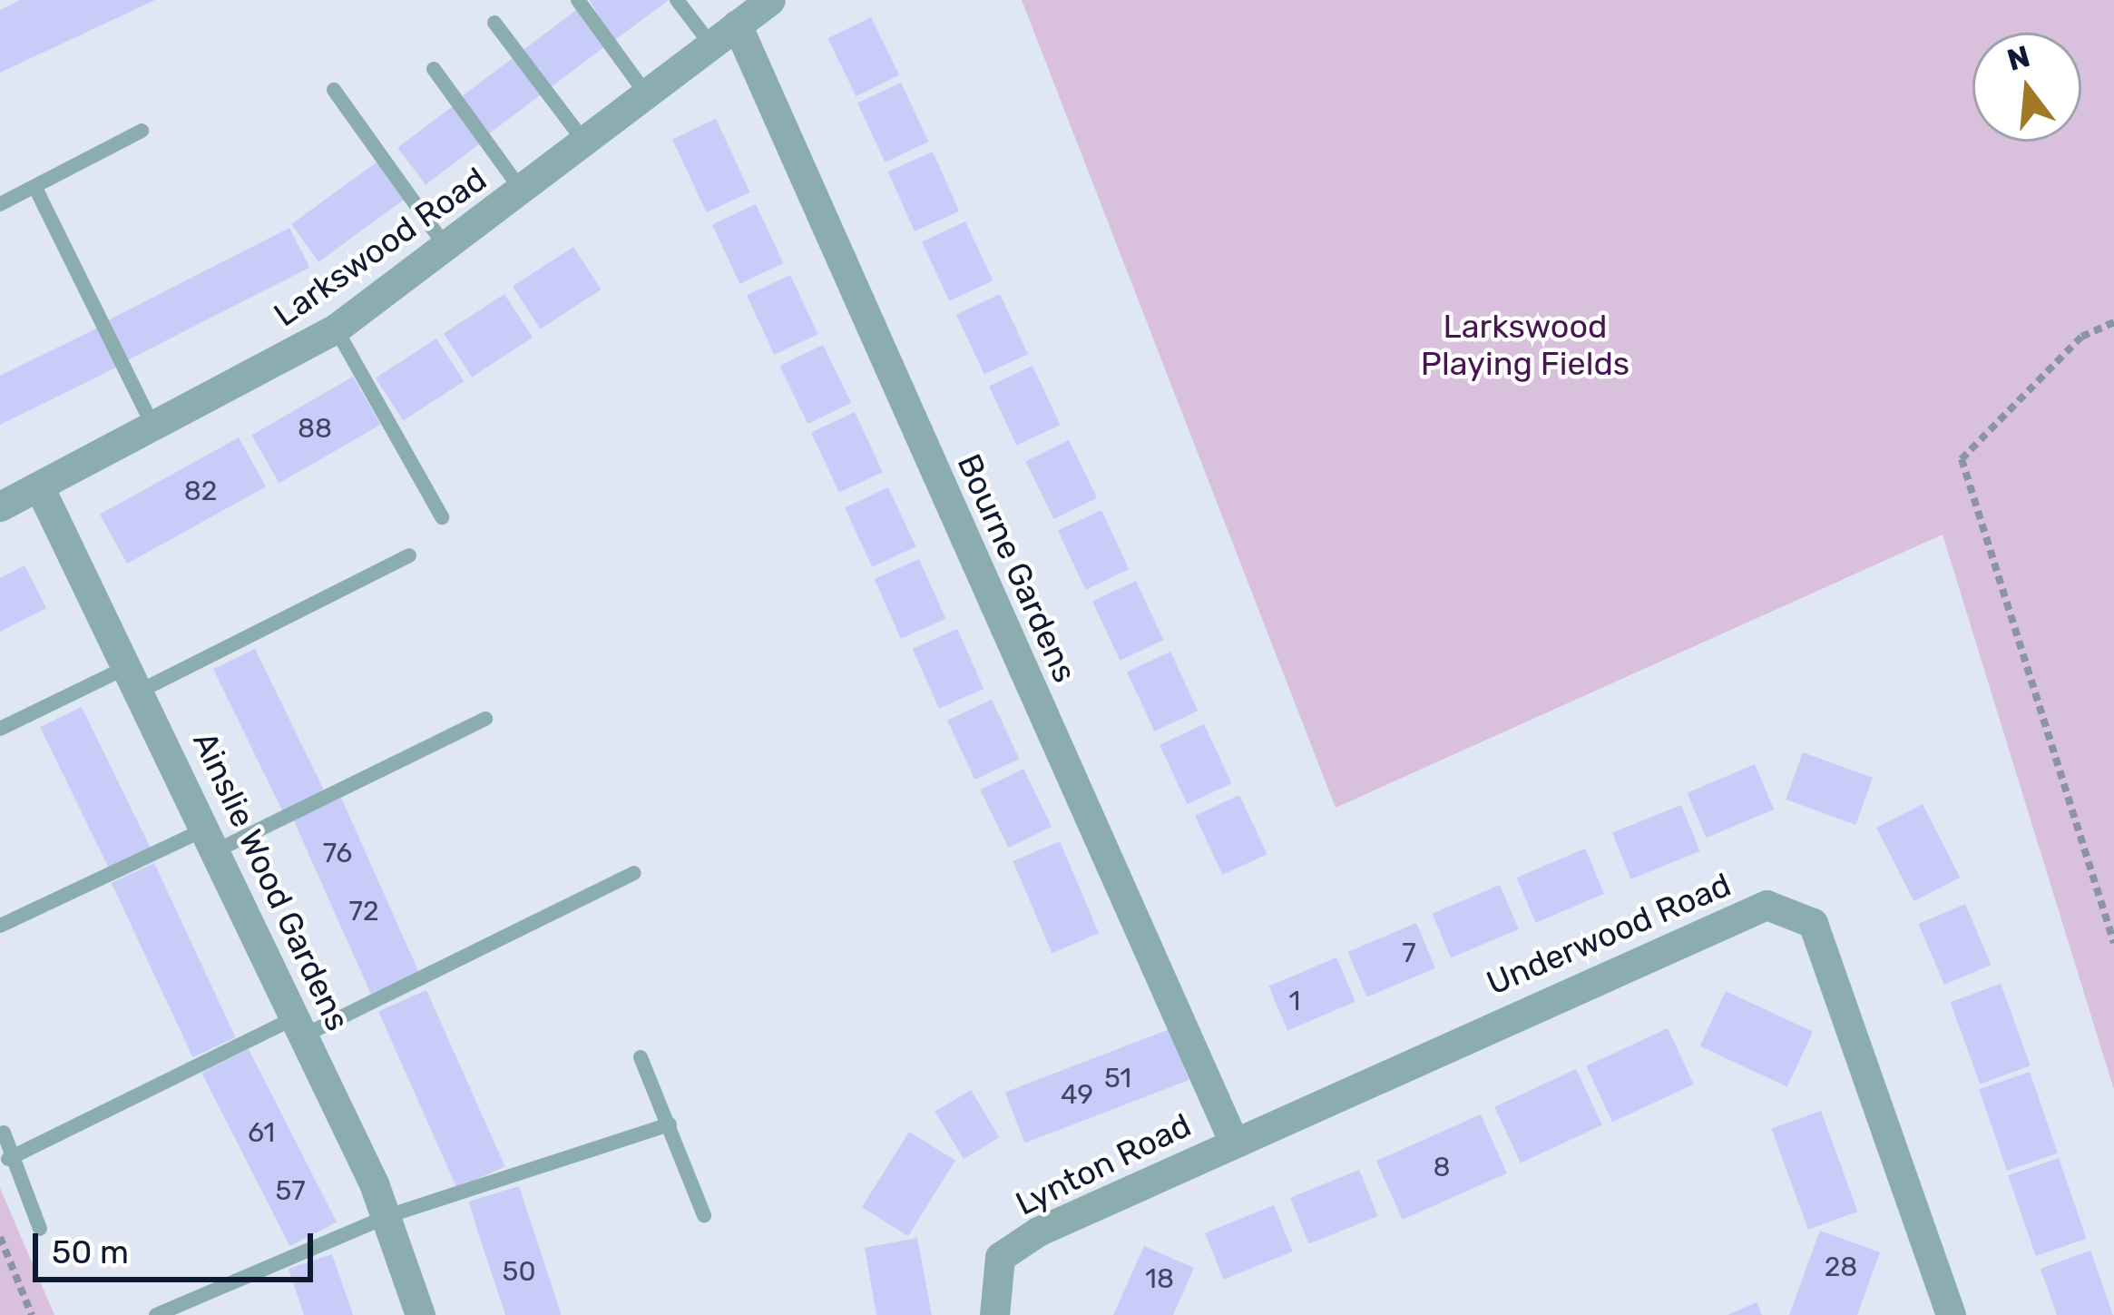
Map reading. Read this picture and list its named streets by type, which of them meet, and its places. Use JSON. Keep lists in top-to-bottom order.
{
  "streets": {
    "street": [
      "Larkswood Road",
      "Bourne Gardens",
      "Ainslie Wood Gardens",
      "Underwood Road",
      "Lynton Road"
    ]
  },
  "crossings": [
    ["Larkswood Road", "Bourne Gardens"],
    ["Larkswood Road", "Ainslie Wood Gardens"],
    ["Bourne Gardens", "Underwood Road"],
    ["Bourne Gardens", "Lynton Road"],
    ["Underwood Road", "Lynton Road"]
  ],
  "parks": ["Larkswood Playing Fields"],
  "house_numbers": [
    "88",
    "82",
    "76",
    "72",
    "7",
    "1",
    "51",
    "49",
    "61",
    "8",
    "57",
    "28",
    "50",
    "18"
  ],
  "scale_bar": "50 m",
  "north": "top"
}
